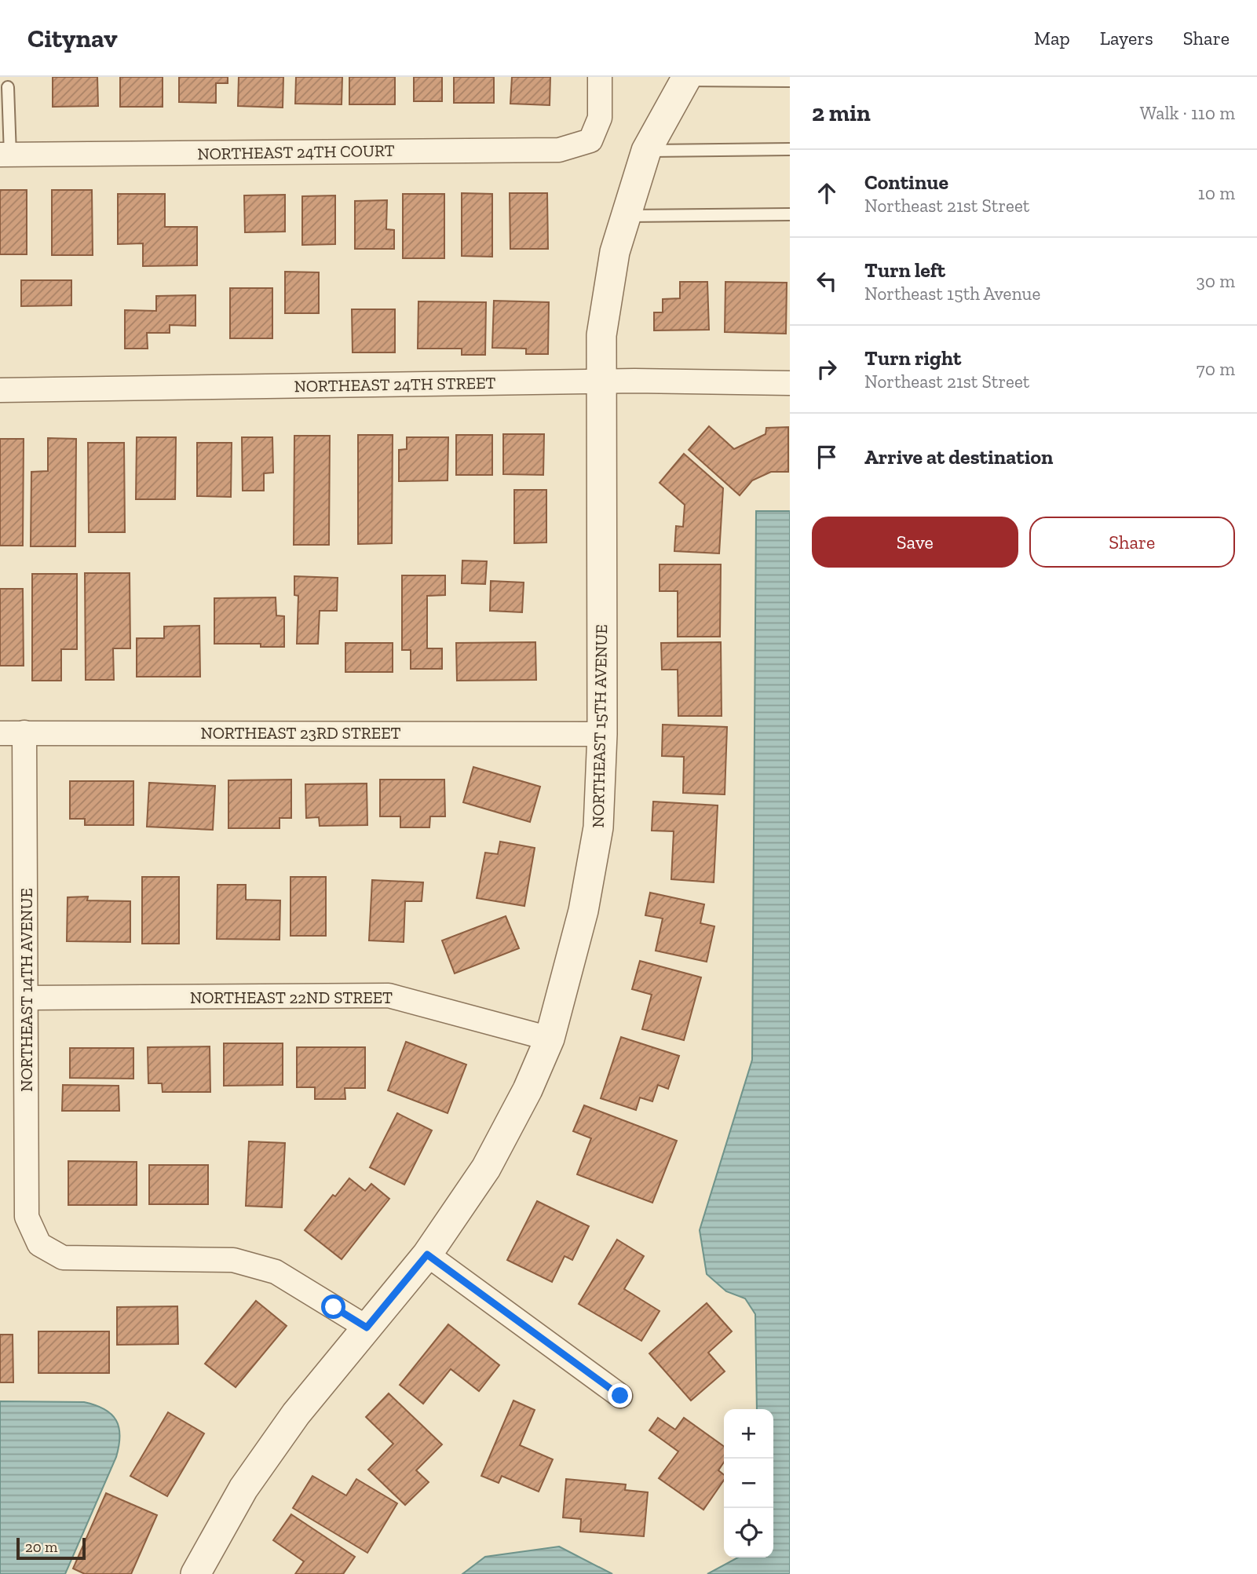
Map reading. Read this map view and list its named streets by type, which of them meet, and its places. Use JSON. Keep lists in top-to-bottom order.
{
  "streets": {
    "street": [
      "NORTHEAST 24TH COURT",
      "NORTHEAST 24TH STREET",
      "NORTHEAST 15TH AVENUE",
      "NORTHEAST 23RD STREET",
      "NORTHEAST 14TH AVENUE",
      "NORTHEAST 22ND STREET"
    ]
  },
  "crossings": [
    ["NORTHEAST 24TH STREET", "NORTHEAST 15TH AVENUE"],
    ["NORTHEAST 15TH AVENUE", "NORTHEAST 23RD STREET"],
    ["NORTHEAST 15TH AVENUE", "NORTHEAST 14TH AVENUE"],
    ["NORTHEAST 15TH AVENUE", "NORTHEAST 22ND STREET"],
    ["NORTHEAST 23RD STREET", "NORTHEAST 14TH AVENUE"],
    ["NORTHEAST 14TH AVENUE", "NORTHEAST 22ND STREET"]
  ],
  "scale_bar": "20 m",
  "page": {
    "header": "Citynav",
    "nav": ["Map", "Layers", "Share"],
    "heading": ["2 min", "Walk · 110 m"],
    "list": [
      ["Continue", "Northeast 21st Street", "10 m"],
      ["Turn left", "Northeast 15th Avenue", "30 m"],
      ["Turn right", "Northeast 21st Street", "70 m"],
      "Arrive at destination"
    ],
    "buttons": ["Save", "Share"],
    "map_buttons": ["+", "−"],
    "scale": "20 m"
  }
}
